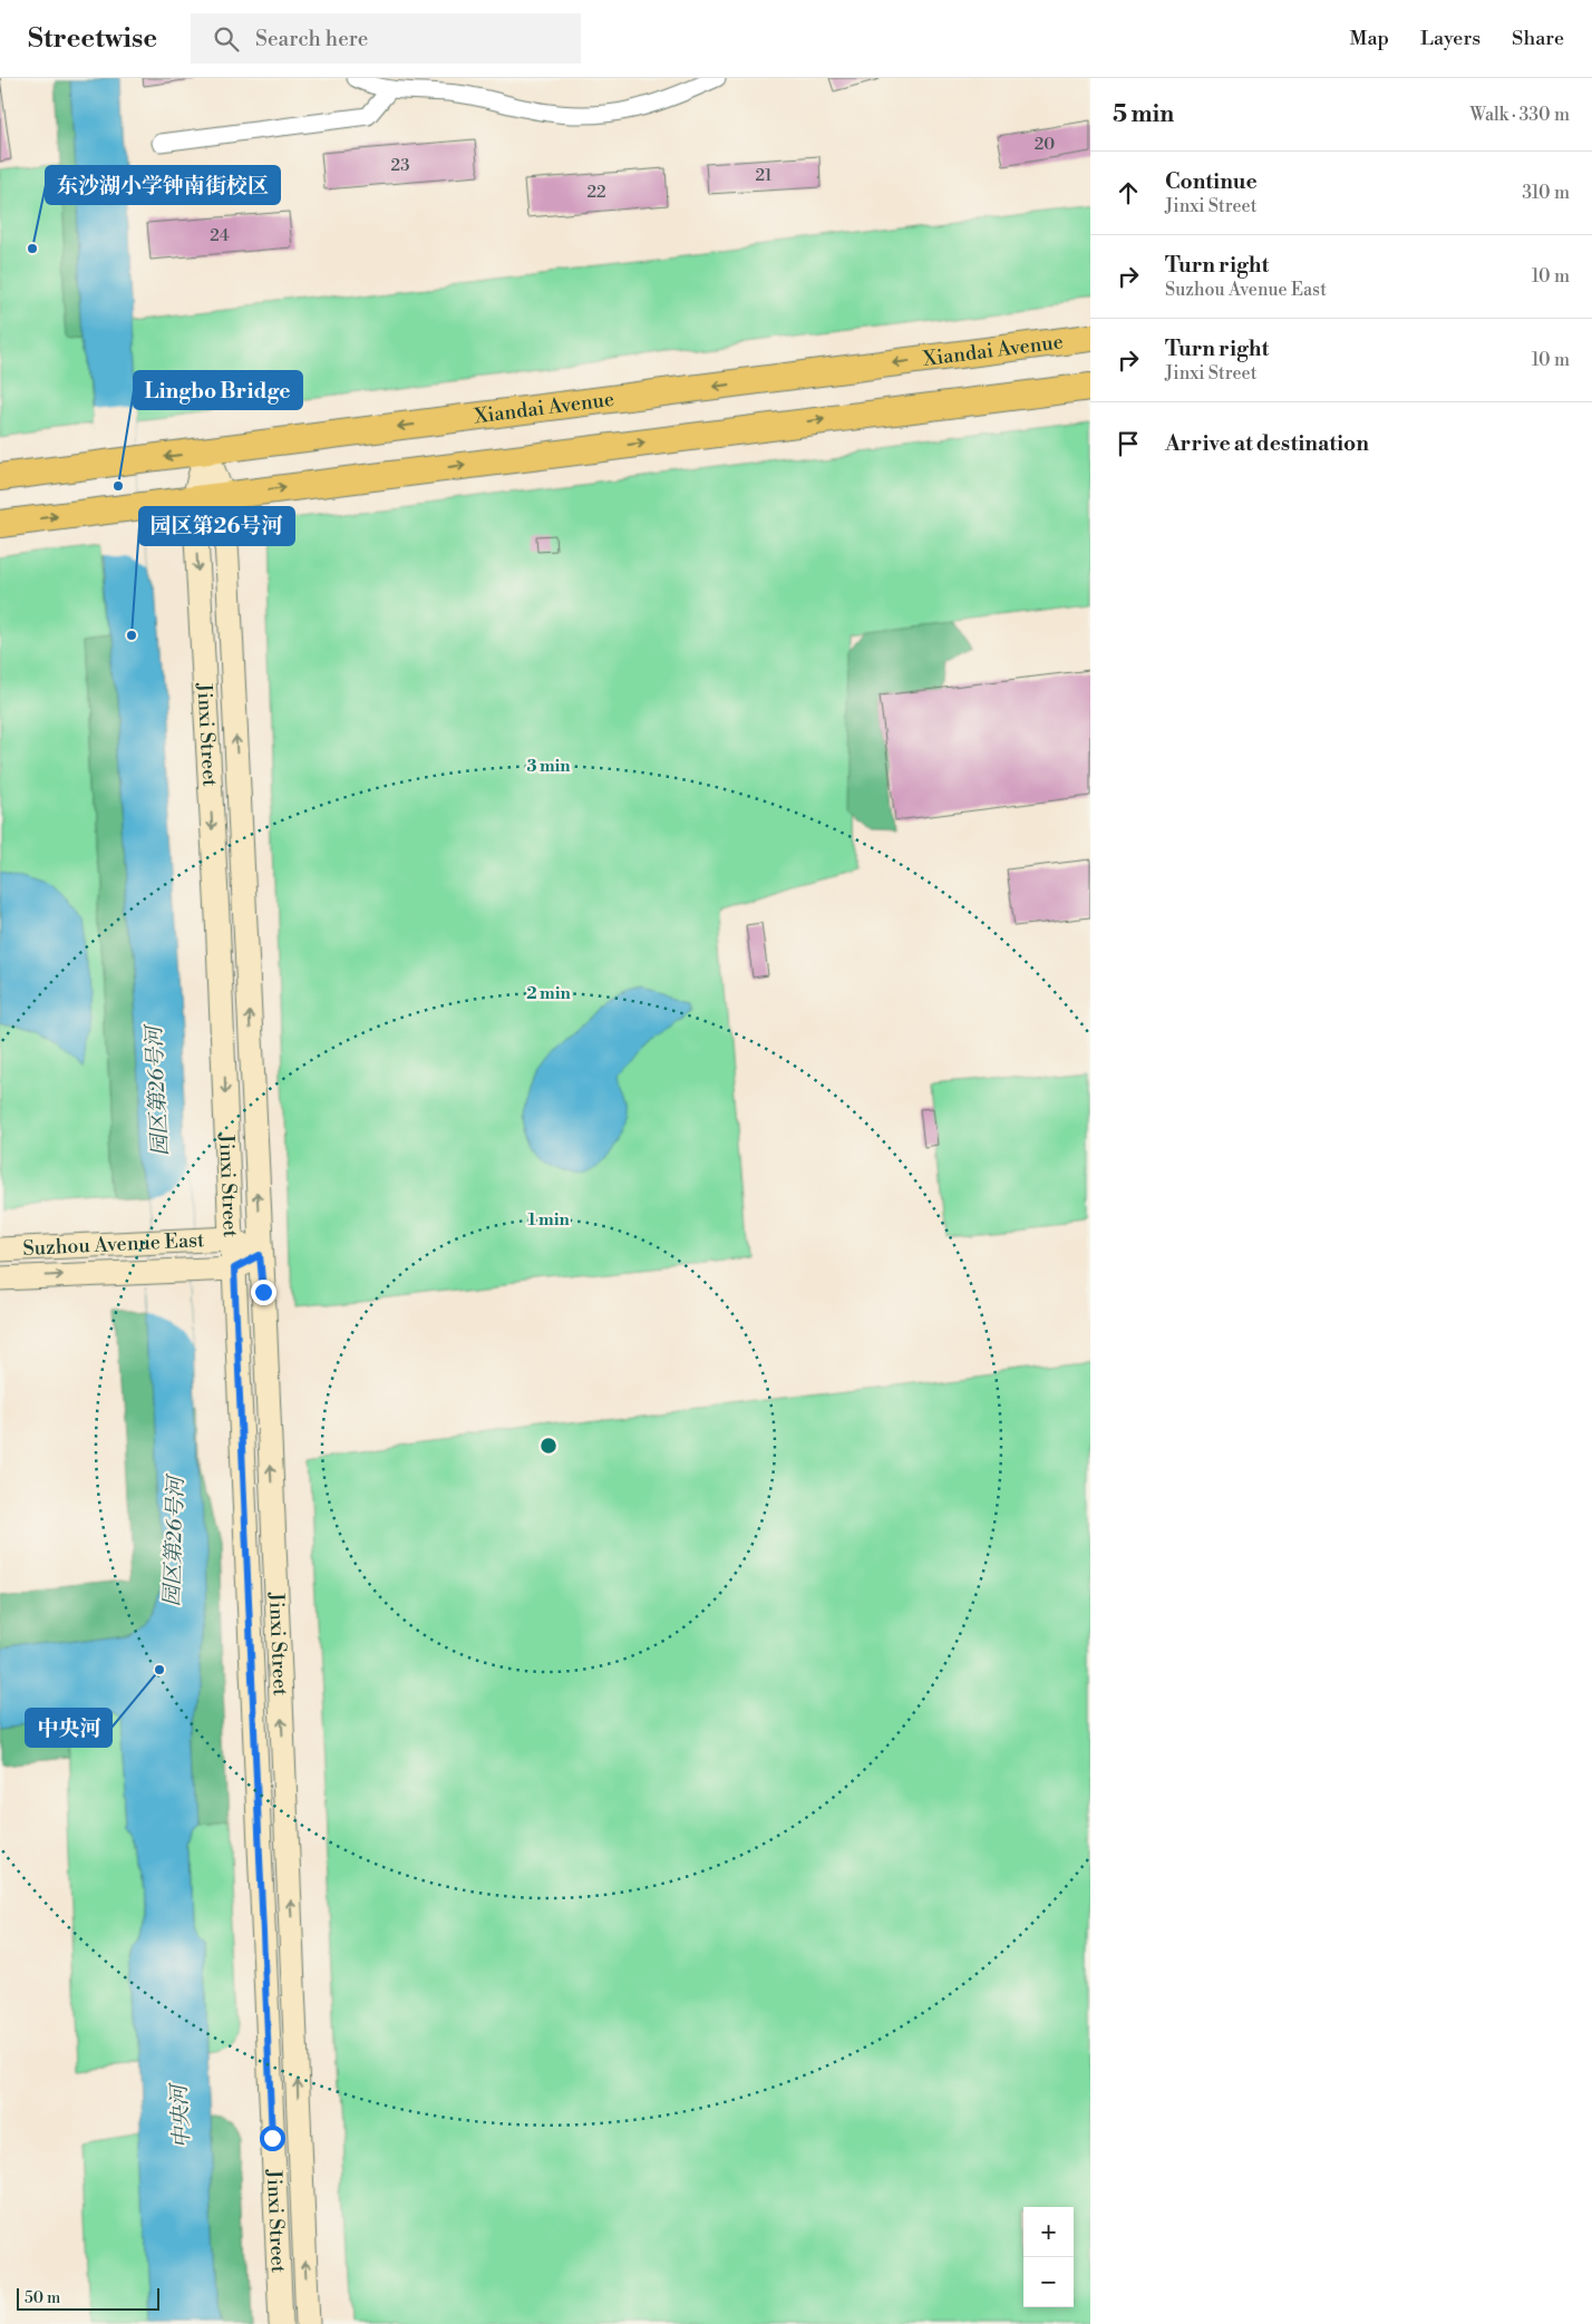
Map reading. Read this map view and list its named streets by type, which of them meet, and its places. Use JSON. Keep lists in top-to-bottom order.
{
  "streets": {
    "main road": ["Xiandai Avenue", "Jinxi Street", "Suzhou Avenue East"]
  },
  "crossings": [
    ["Xiandai Avenue", "Jinxi Street"],
    ["Jinxi Street", "Suzhou Avenue East"]
  ],
  "water": ["园区第26号河", "中央河"],
  "places": [
    "东沙湖小学钟南街校区",
    "Lingbo Bridge",
    "园区第26号河",
    "中央河"
  ],
  "house_numbers": [
    "20",
    "23",
    "21",
    "22",
    "24"
  ],
  "scale_bar": "50 m",
  "page": {
    "header": "Streetwise",
    "search": "Search here",
    "nav": ["Map", "Layers", "Share"],
    "heading": ["5 min", "Walk · 330 m"],
    "list": [
      ["Continue", "Jinxi Street", "310 m"],
      ["Turn right", "Suzhou Avenue East", "10 m"],
      ["Turn right", "Jinxi Street", "10 m"],
      "Arrive at destination"
    ],
    "map_buttons": ["+", "−"],
    "scale": "50 m"
  },
  "rings": ["3 min", "2 min", "1 min"]
}
